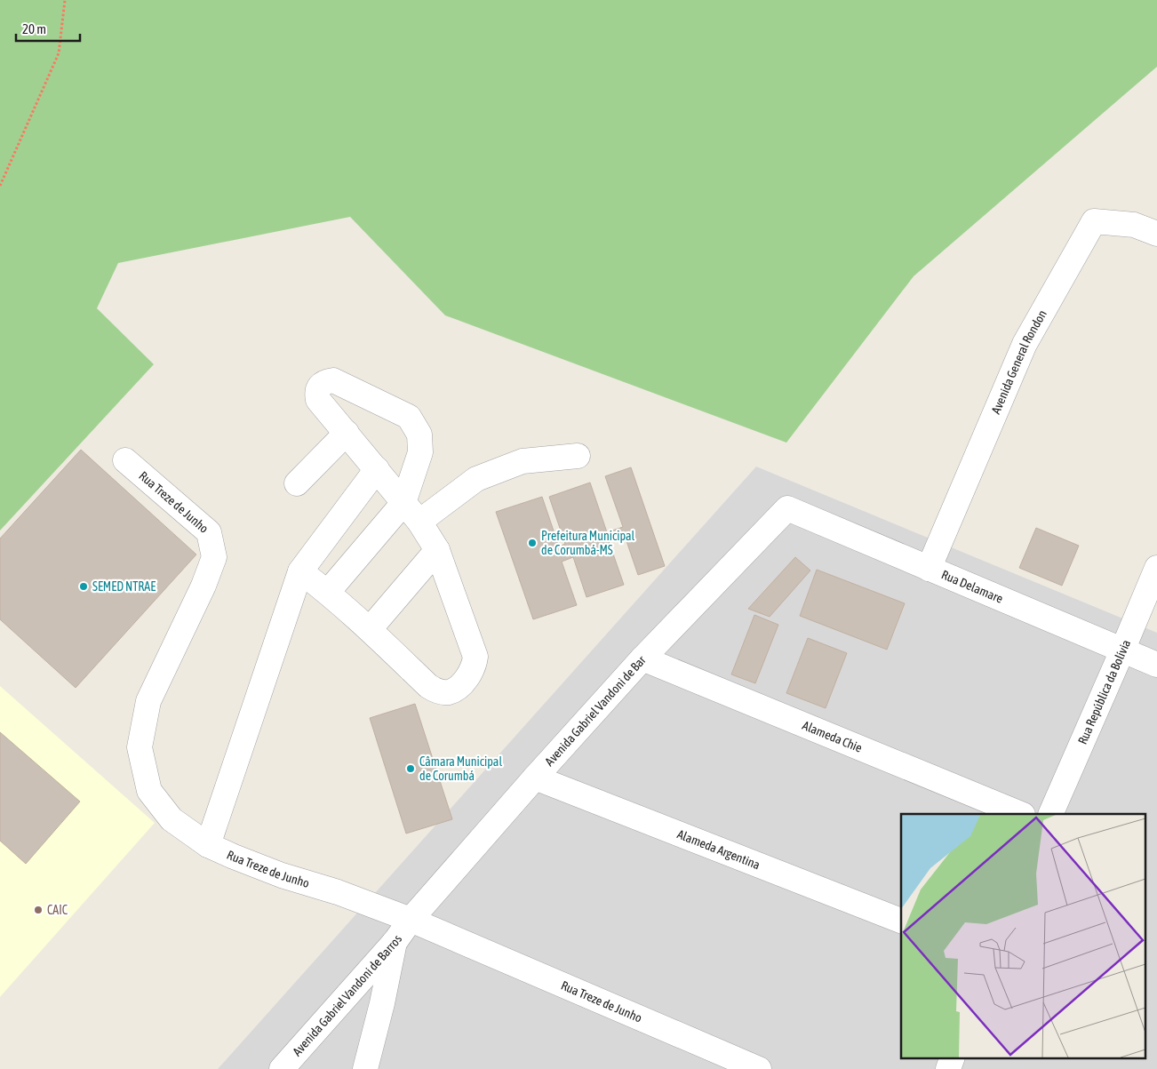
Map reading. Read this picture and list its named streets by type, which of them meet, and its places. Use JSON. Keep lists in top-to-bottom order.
{
  "streets": {
    "street": [
      "Avenida General Rondon",
      "Rua Treze de Junho",
      "Rua Delamare",
      "Rua República da Bolívia",
      "Avenida Gabriel Vandoni de Bar",
      "Alameda Chie",
      "Alameda Argentina",
      "Avenida Gabriel Vandoni de Barros"
    ]
  },
  "crossings": [
    ["Avenida General Rondon", "Rua Delamare"],
    ["Rua Treze de Junho", "Avenida Gabriel Vandoni de Bar"],
    ["Rua Treze de Junho", "Avenida Gabriel Vandoni de Barros"],
    ["Rua Delamare", "Rua República da Bolívia"],
    ["Rua Delamare", "Avenida Gabriel Vandoni de Bar"],
    ["Avenida Gabriel Vandoni de Bar", "Alameda Chie"],
    ["Avenida Gabriel Vandoni de Bar", "Alameda Argentina"],
    ["Avenida Gabriel Vandoni de Bar", "Avenida Gabriel Vandoni de Barros"]
  ],
  "places": [
    "Prefeitura Municipal de Corumbá-MS",
    "SEMED NTRAE",
    "Câmara Municipal de Corumbá",
    "CAIC"
  ],
  "scale_bar": "20 m"
}
